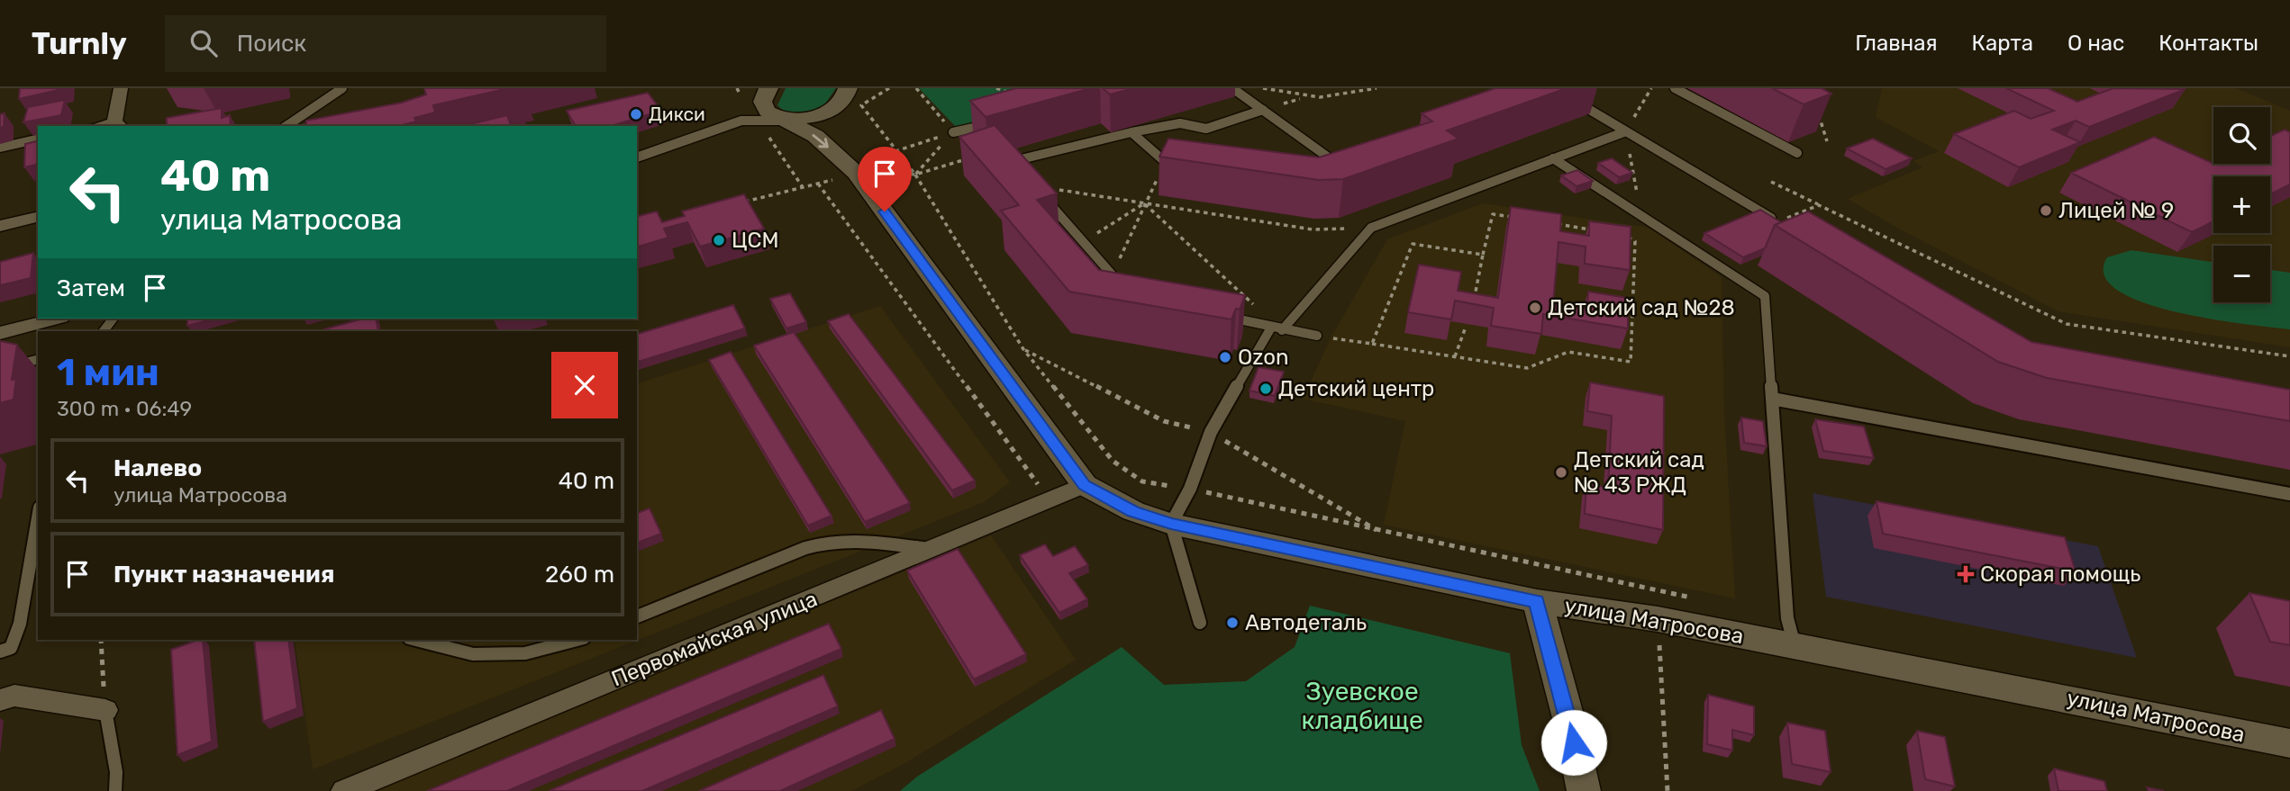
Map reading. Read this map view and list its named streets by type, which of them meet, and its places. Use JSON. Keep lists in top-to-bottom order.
{
  "streets": {
    "street": ["улица Матросова", "Первомайская улица"]
  },
  "crossings": [
    ["улица Матросова", "Первомайская улица"]
  ],
  "parks": ["Зуевское кладбище"],
  "places": {
    "other": [
      "Дикси",
      "Лицей № 9",
      "ЦСМ",
      "Детский сад №28",
      "Ozon",
      "Детский центр",
      "Детский сад № 43 РЖД",
      "Автодеталь"
    ],
    "health": ["Скорая помощь"]
  },
  "page": {
    "header": "Turnly",
    "search": "Поиск",
    "nav": [
      "Главная",
      "Карта",
      "О нас",
      "Контакты"
    ],
    "map_buttons": ["+", "−"],
    "turn": ["40 m", "улица Матросова"],
    "then": "Затем",
    "heading": ["1 мин", "300 m · 06:49"],
    "list": [
      {
        "name": "Налево",
        "note": "улица Матросова",
        "value": "40 m"
      },
      {
        "name": "Пункт назначения",
        "value": "260 m"
      }
    ]
  }
}
